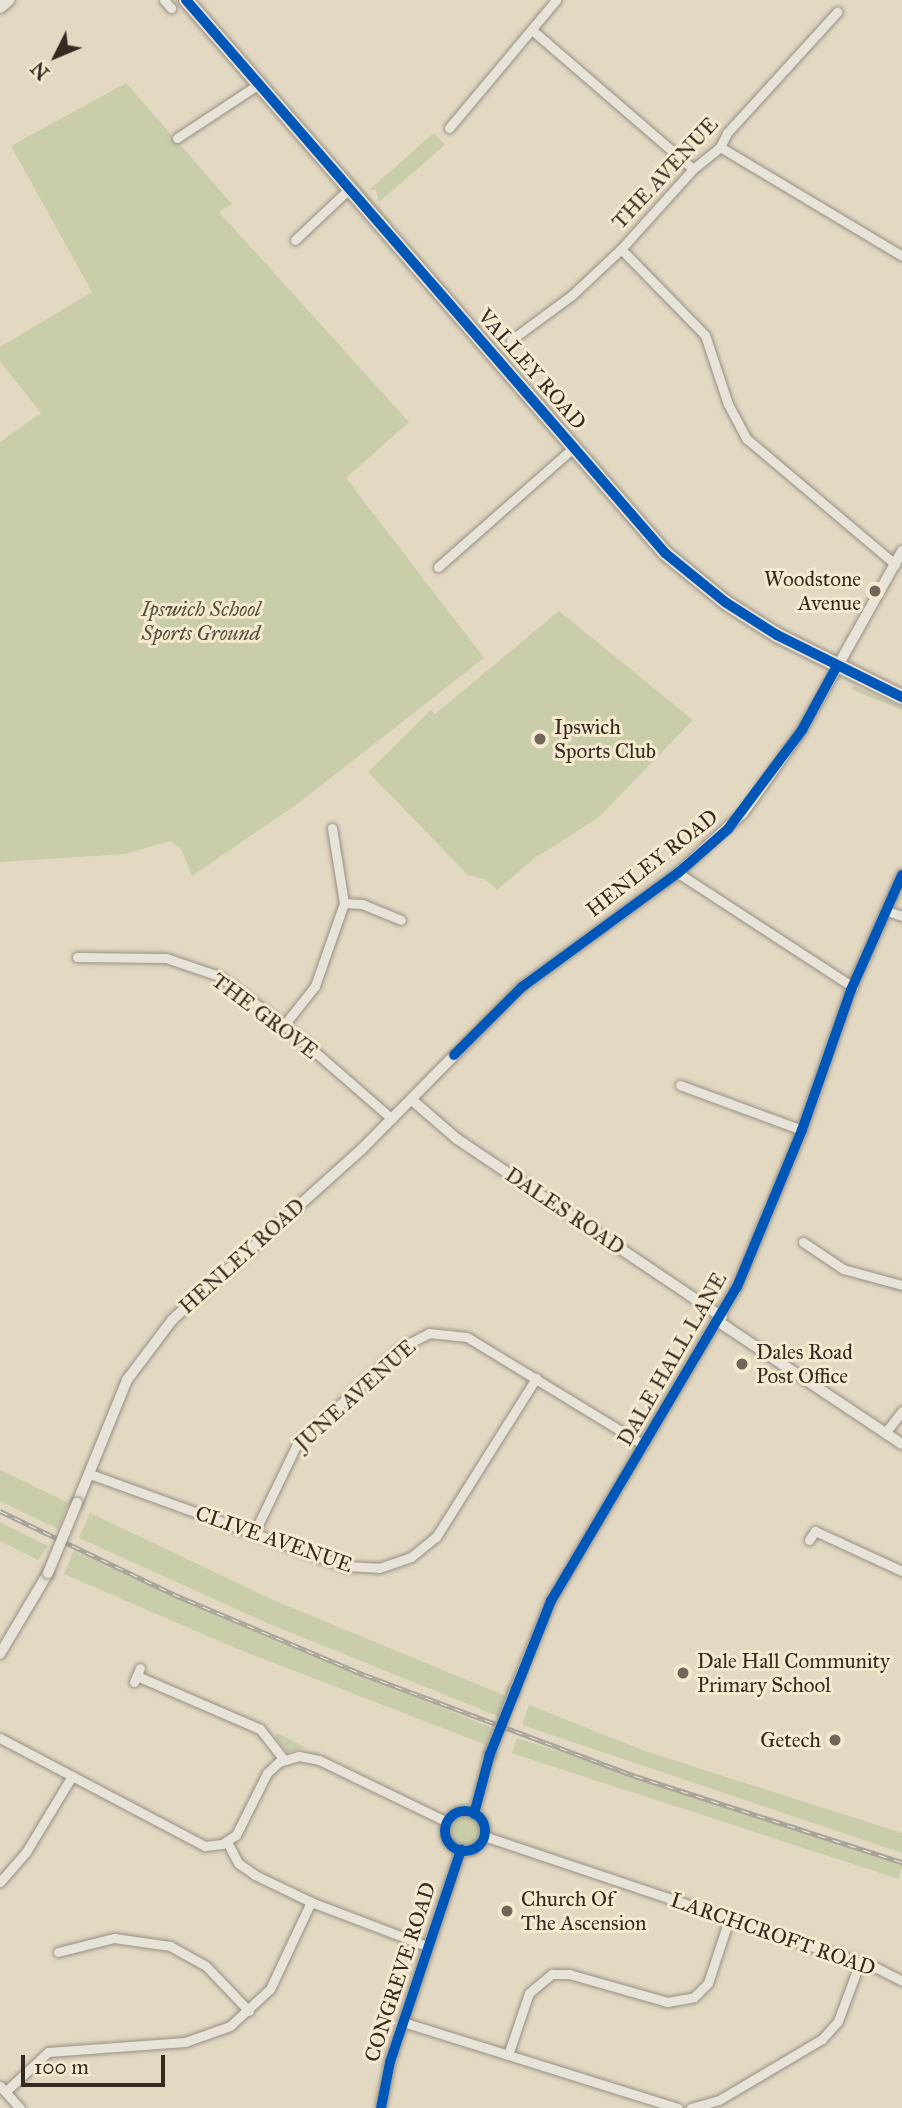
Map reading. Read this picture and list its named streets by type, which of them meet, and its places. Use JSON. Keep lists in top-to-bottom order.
{
  "streets": {
    "main road": ["VALLEY ROAD"],
    "street": [
      "THE AVENUE",
      "HENLEY ROAD",
      "THE GROVE",
      "DALES ROAD",
      "DALE HALL LANE",
      "JUNE AVENUE",
      "CLIVE AVENUE",
      "LARCHCROFT ROAD",
      "CONGREVE ROAD"
    ]
  },
  "crossings": [
    ["VALLEY ROAD", "HENLEY ROAD"],
    ["HENLEY ROAD", "THE GROVE"],
    ["HENLEY ROAD", "DALES ROAD"],
    ["HENLEY ROAD", "CLIVE AVENUE"],
    ["DALES ROAD", "DALE HALL LANE"],
    ["DALE HALL LANE", "JUNE AVENUE"],
    ["DALE HALL LANE", "LARCHCROFT ROAD"],
    ["DALE HALL LANE", "CONGREVE ROAD"],
    ["JUNE AVENUE", "CLIVE AVENUE"],
    ["LARCHCROFT ROAD", "CONGREVE ROAD"]
  ],
  "parks": ["Ipswich School Sports Ground"],
  "places": [
    "Woodstone Avenue",
    "Ipswich Sports Club",
    "Dales Road Post Office",
    "Dale Hall Community Primary School",
    "Getech",
    "Church Of The Ascension"
  ],
  "scale_bar": "100 m",
  "north": "bottom left"
}
